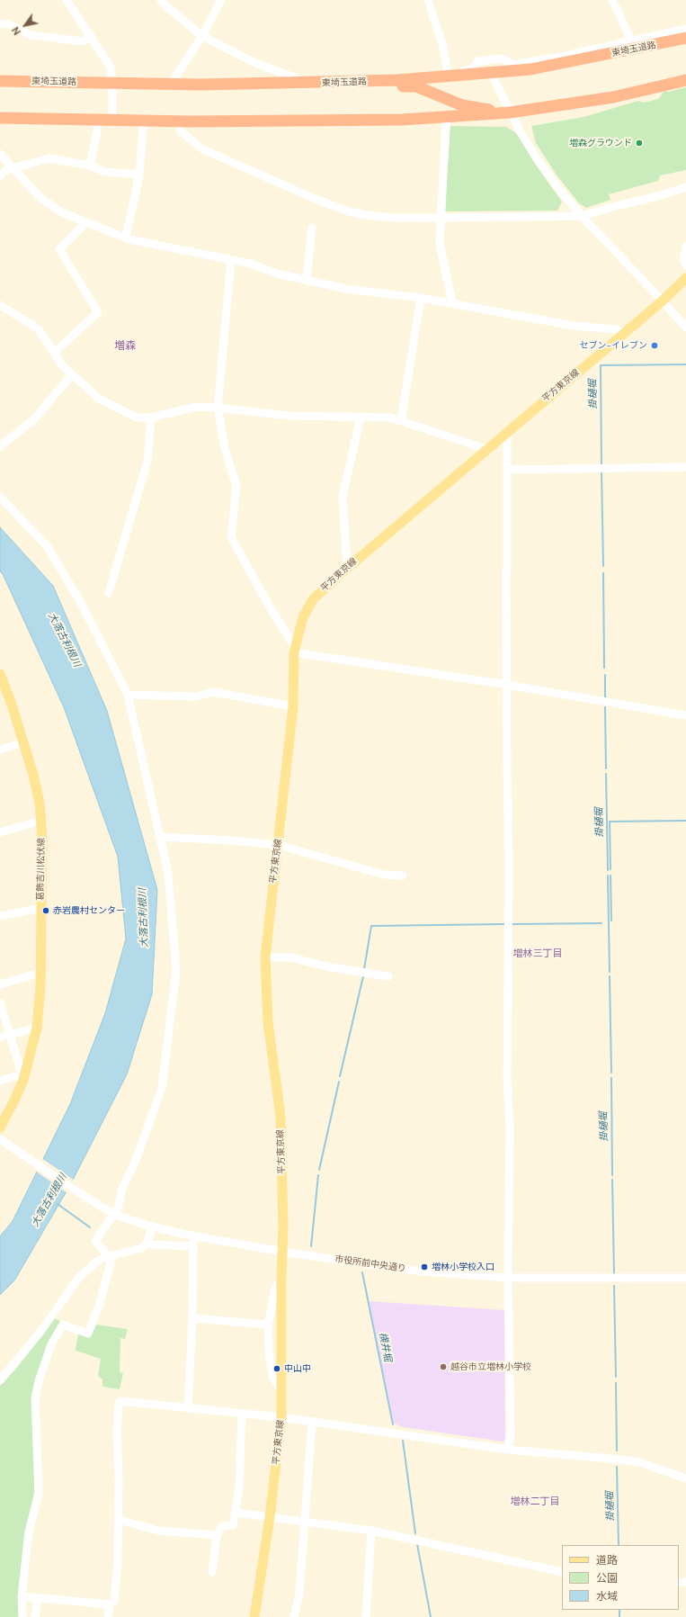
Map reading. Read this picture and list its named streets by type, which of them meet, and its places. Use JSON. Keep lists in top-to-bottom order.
{
  "streets": {
    "highway": ["東埼玉道路"],
    "main road": ["平方東京線", "葛飾吉川松伏線"],
    "street": ["市役所前中央通り"]
  },
  "crossings": [
    ["平方東京線", "市役所前中央通り"]
  ],
  "districts": ["増森", "増林三丁目", "増林二丁目"],
  "water": ["掛樋堀", "大落古利根川", "横井堀"],
  "places": [
    "増森グラウンド",
    "セブン-イレブン",
    "赤岩農村センター",
    "増林小学校入口",
    "越谷市立増林小学校",
    "中山中"
  ],
  "legend": ["道路", "公園", "水域"],
  "north": "bottom left"
}
